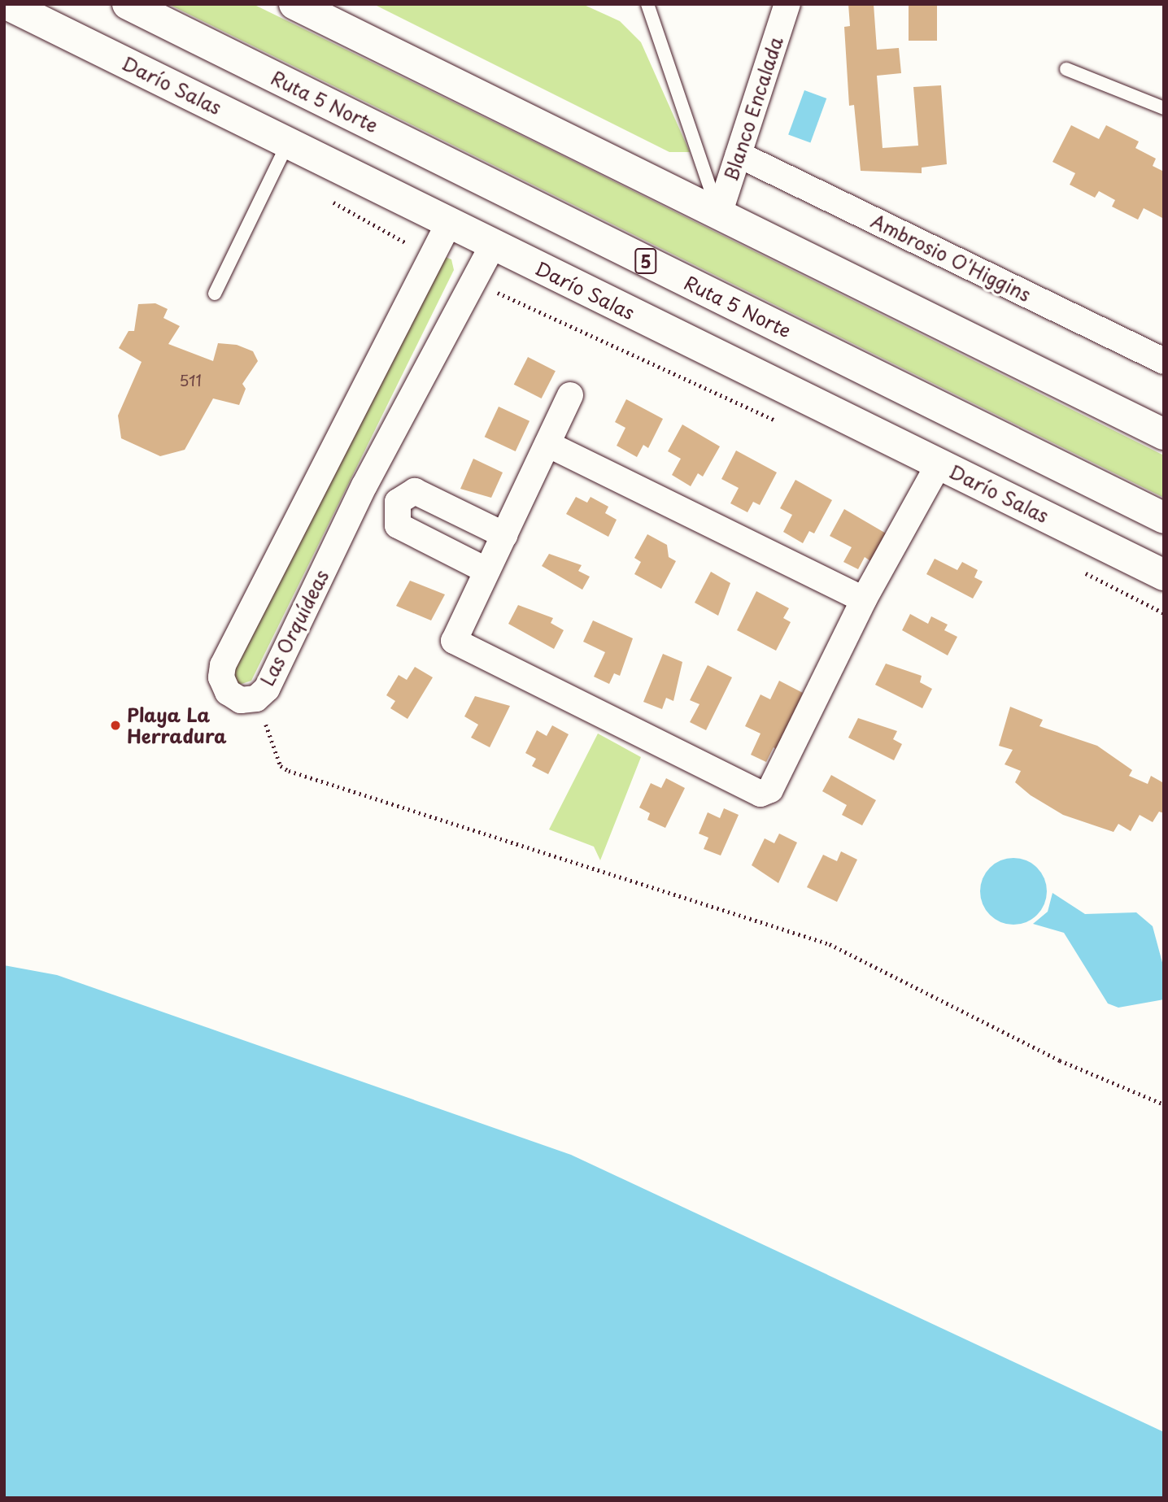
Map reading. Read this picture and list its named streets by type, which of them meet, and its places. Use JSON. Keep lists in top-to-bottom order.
{
  "streets": {
    "main road": ["Darío Salas", "Ruta 5 Norte", "5"],
    "street": ["Blanco Encalada", "Ambrosio O'Higgins", "Las Orquídeas"]
  },
  "crossings": [
    ["Darío Salas", "Las Orquídeas"],
    ["Blanco Encalada", "Ambrosio O'Higgins"]
  ],
  "places": ["Playa La Herradura"],
  "house_numbers": ["511"]
}
